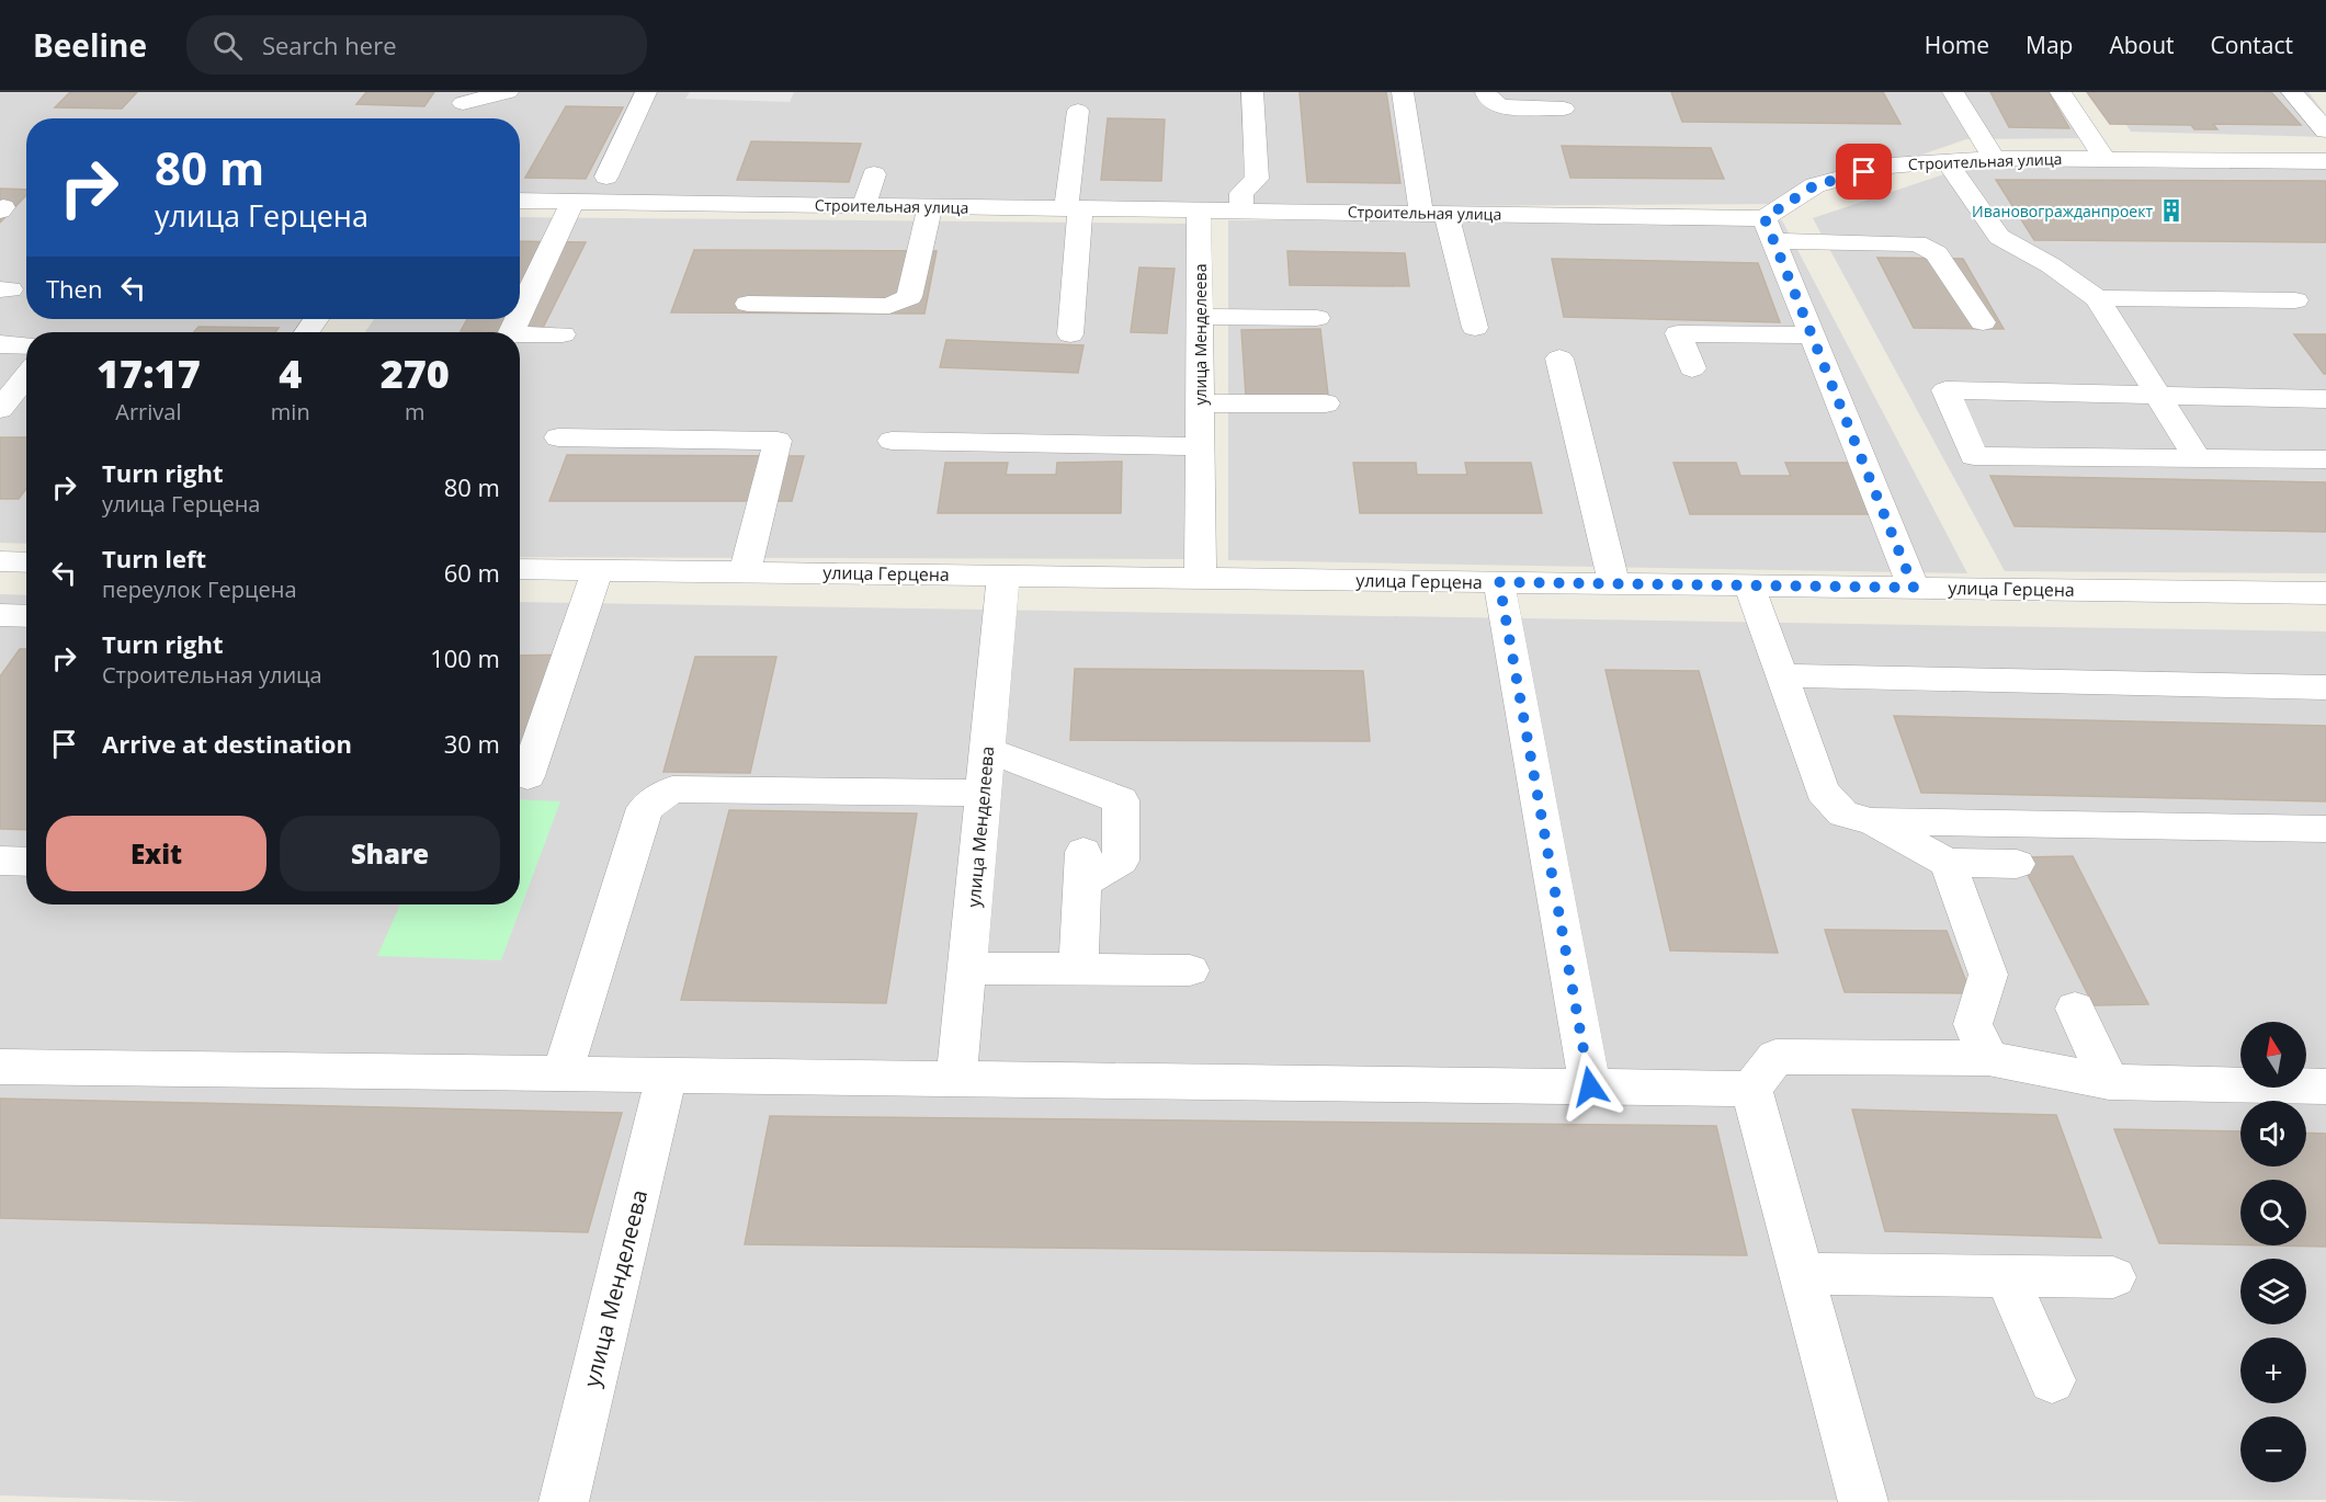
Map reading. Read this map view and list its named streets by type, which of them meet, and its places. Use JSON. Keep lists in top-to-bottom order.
{
  "streets": {
    "street": ["Строительная улица", "улица Менделеева", "улица Герцена"]
  },
  "crossings": [
    ["Строительная улица", "улица Менделеева"],
    ["улица Менделеева", "улица Герцена"]
  ],
  "places": {
    "building": ["Ивановогражданпроект"]
  },
  "north": "top",
  "page": {
    "header": "Beeline",
    "search": "Search here",
    "nav": [
      "Home",
      "Map",
      "About",
      "Contact"
    ],
    "turn": ["80 m", "улица Герцена"],
    "then": "Then",
    "eta": [
      "17:17",
      "Arrival",
      "4",
      "min",
      "270",
      "m"
    ],
    "list": [
      {
        "name": "Turn right",
        "note": "улица Герцена",
        "value": "80 m"
      },
      {
        "name": "Turn left",
        "note": "переулок Герцена",
        "value": "60 m"
      },
      {
        "name": "Turn right",
        "note": "Строительная улица",
        "value": "100 m"
      },
      {
        "name": "Arrive at destination",
        "value": "30 m"
      }
    ],
    "buttons": ["Exit", "Share"],
    "map_buttons": ["+", "−"]
  }
}
